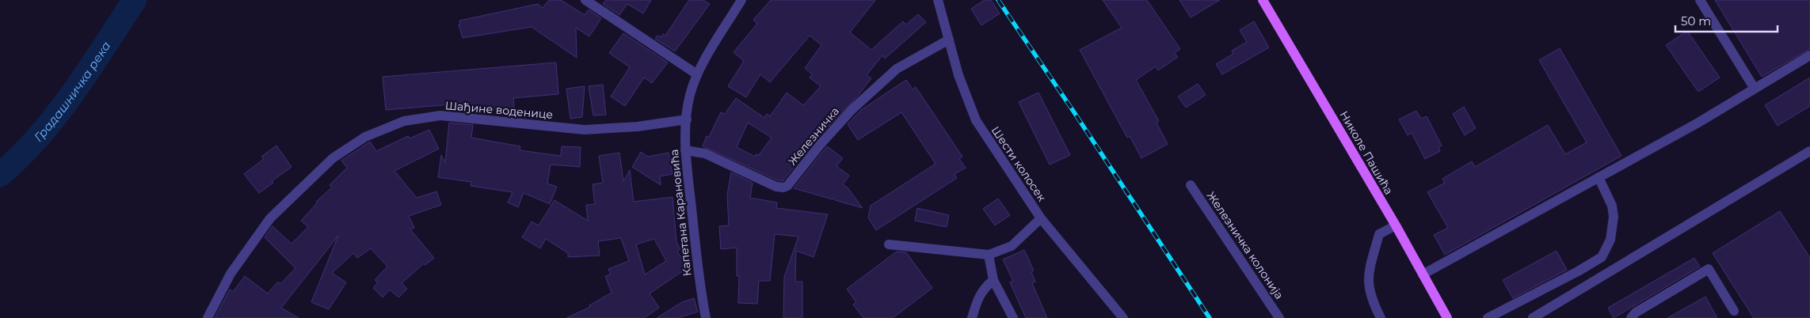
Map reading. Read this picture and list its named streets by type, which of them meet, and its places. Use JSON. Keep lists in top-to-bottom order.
{
  "streets": {
    "main road": ["Николе Пашића"],
    "street": [
      "Шађине воденице",
      "Железничка",
      "Шести колосек",
      "Капетана Карановића",
      "Железничка колонија"
    ]
  },
  "crossings": [
    ["Шађине воденице", "Капетана Карановића"],
    ["Железничка", "Шести колосек"],
    ["Железничка", "Капетана Карановића"]
  ],
  "water": ["Градашничка река"],
  "scale_bar": "50 m"
}
